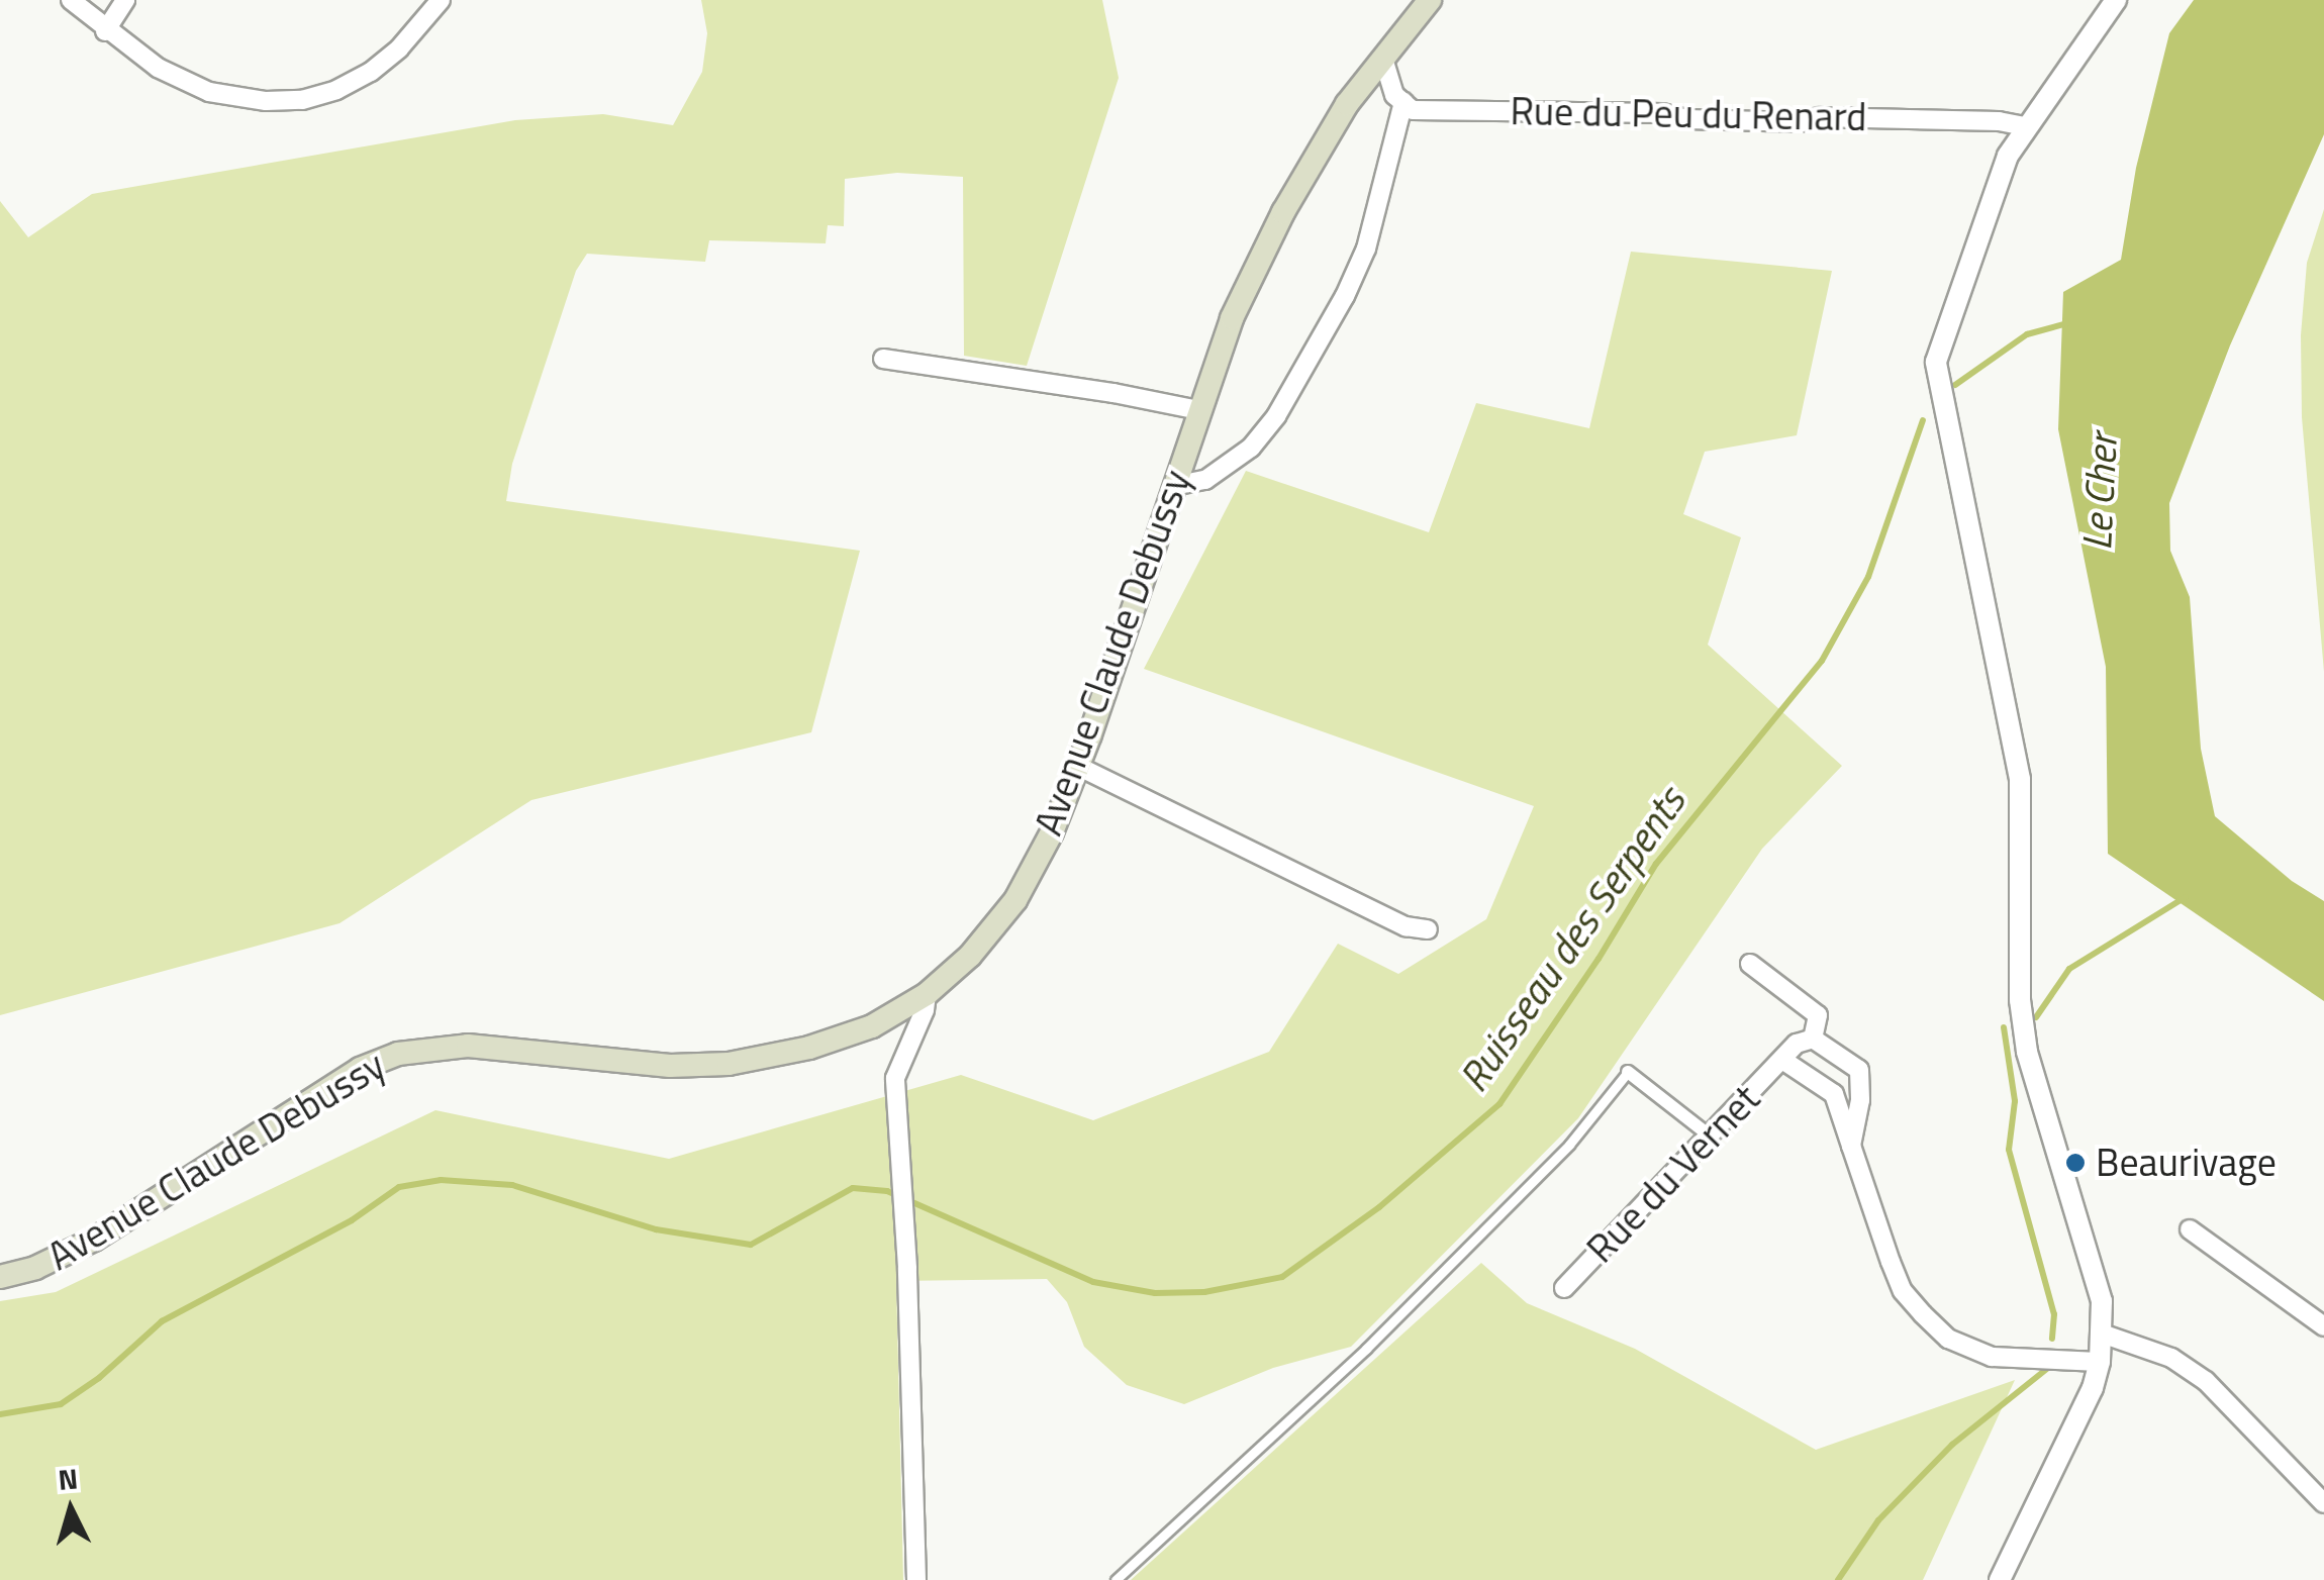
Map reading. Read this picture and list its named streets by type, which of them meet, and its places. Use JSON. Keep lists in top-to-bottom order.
{
  "streets": {
    "main road": ["Avenue Claude Debussy"],
    "street": ["Rue du Peu du Renard", "Rue du Vernet"]
  },
  "water": ["Le Cher", "Ruisseau des Serpents"],
  "places": ["Beaurivage"],
  "north": "top"
}
